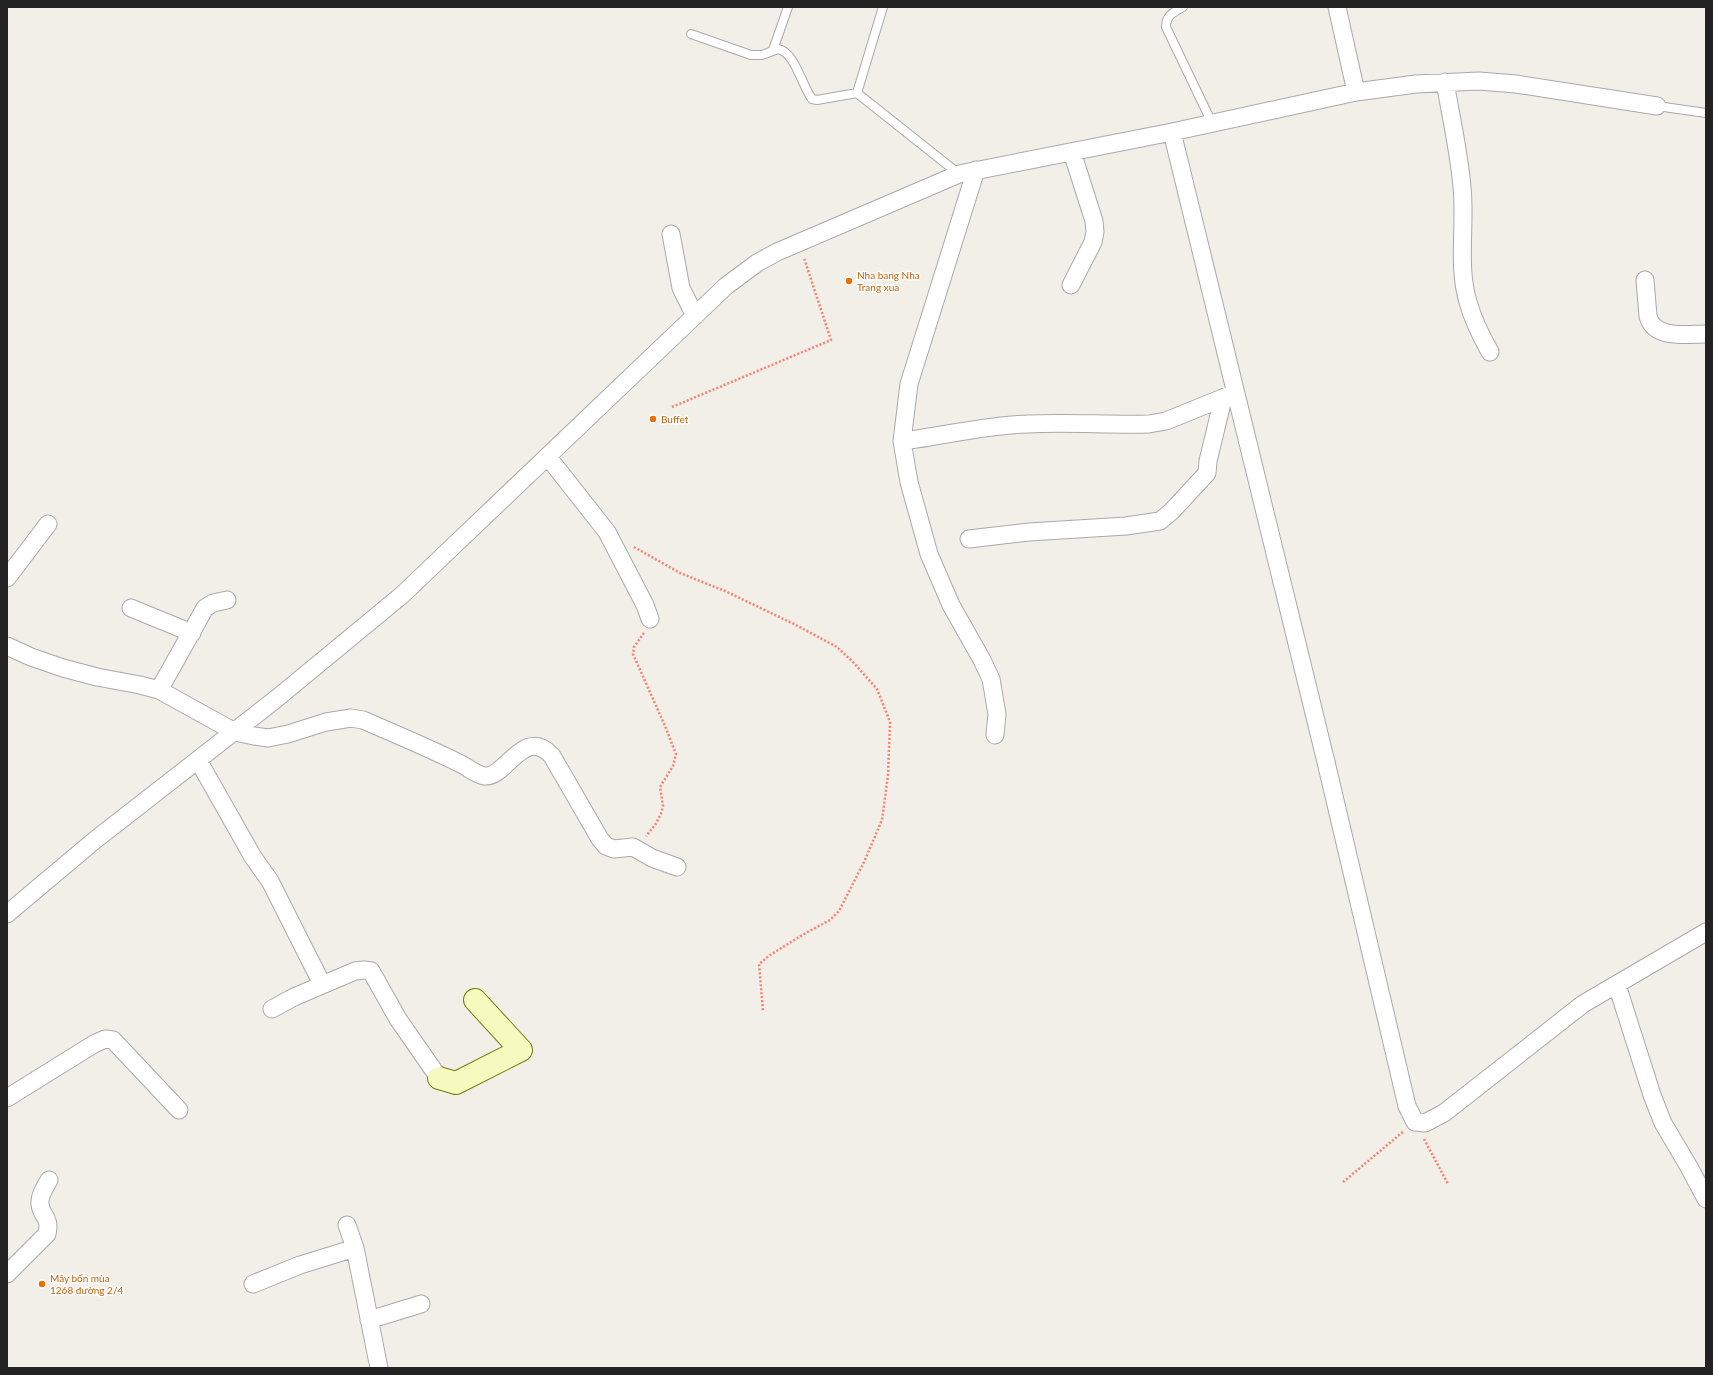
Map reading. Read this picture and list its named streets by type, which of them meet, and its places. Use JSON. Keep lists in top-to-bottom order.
{
  "places": ["Nha bang Nha Trang xua", "Buffet", "Mây bốn mùa 1268 đường 2/4"]
}
